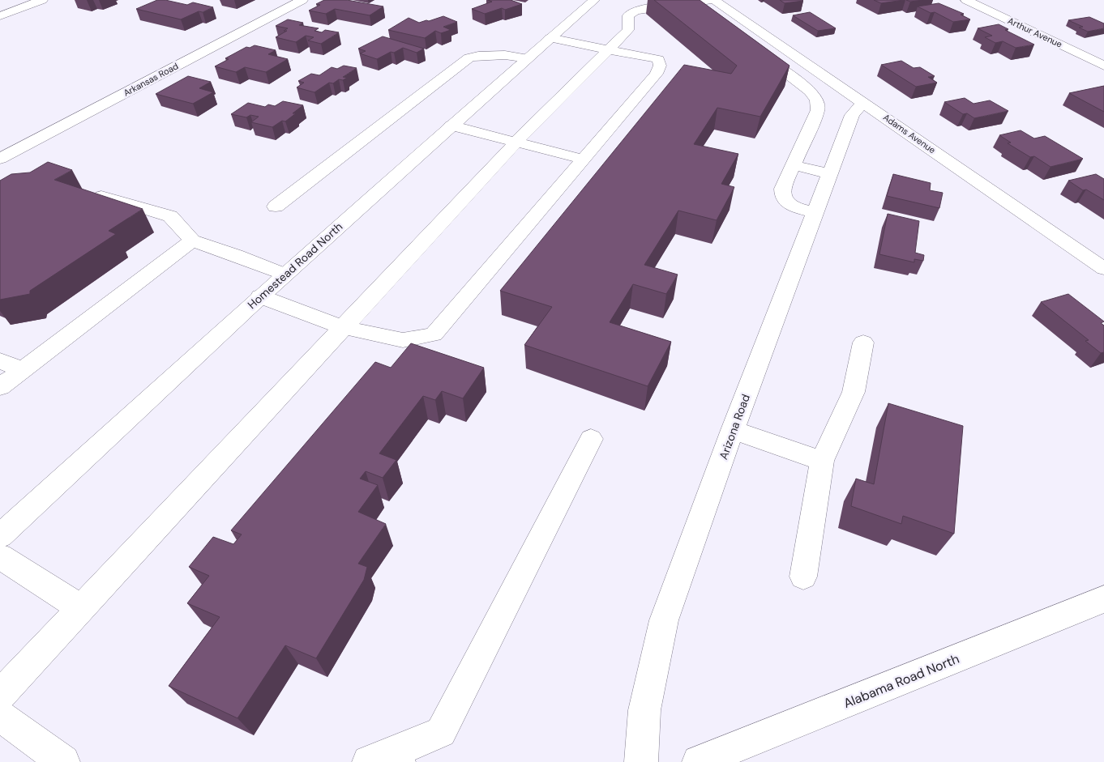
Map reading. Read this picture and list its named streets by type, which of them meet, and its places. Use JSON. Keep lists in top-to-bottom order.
{
  "streets": {
    "street": [
      "Arthur Avenue",
      "Arkansas Road",
      "Adams Avenue",
      "Homestead Road North",
      "Arizona Road",
      "Alabama Road North"
    ]
  },
  "crossings": [
    ["Adams Avenue", "Arizona Road"]
  ]
}
